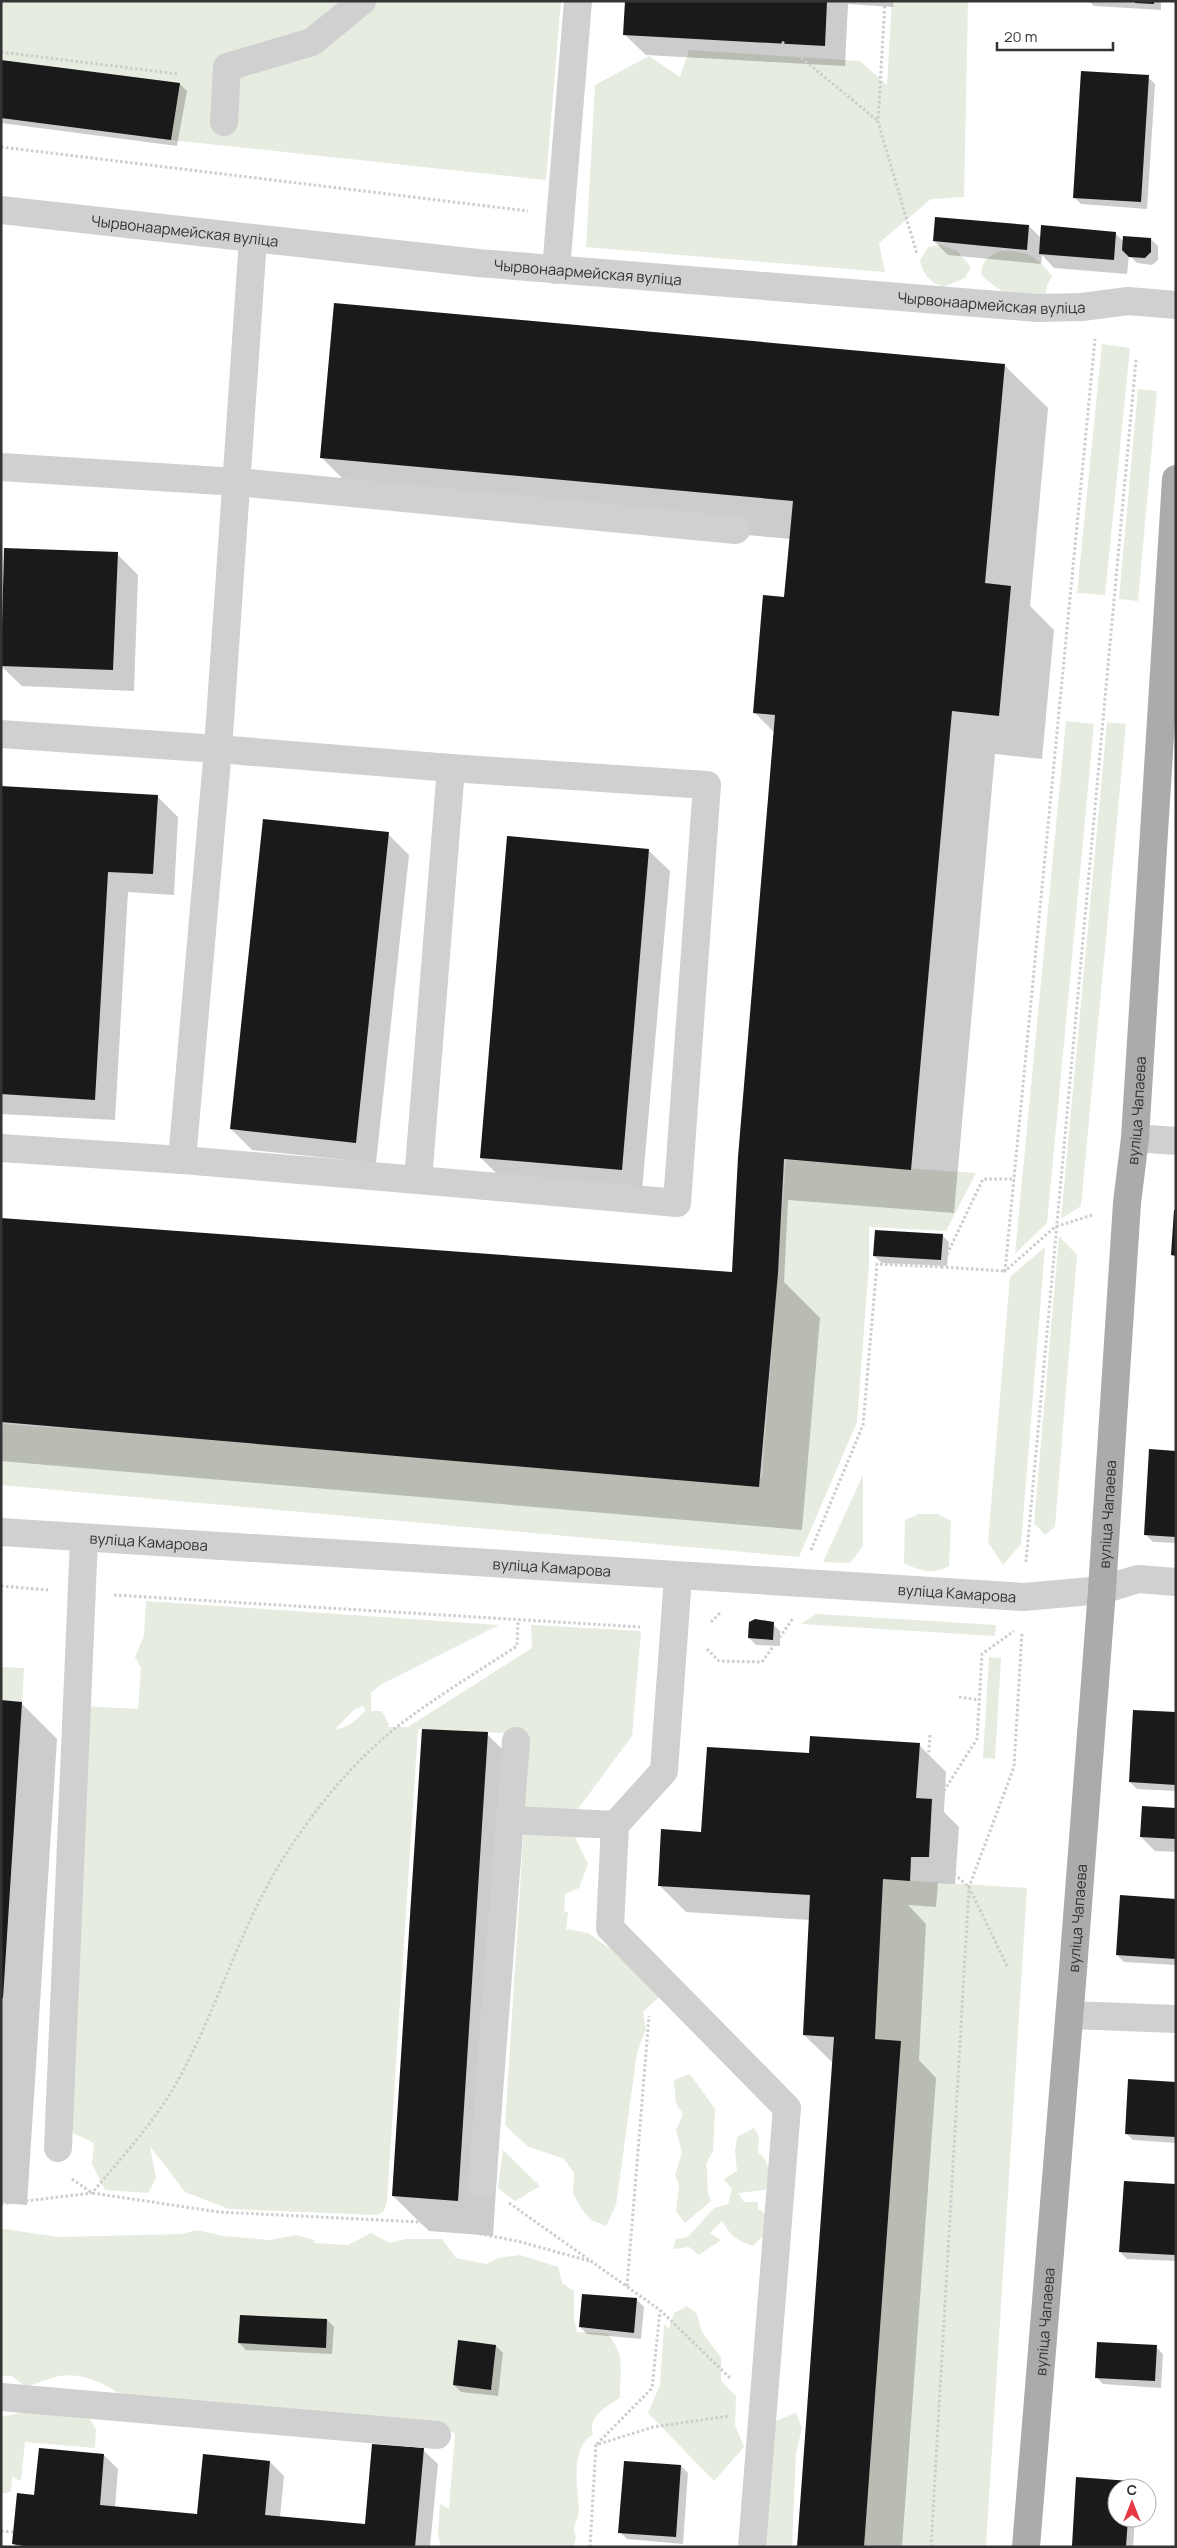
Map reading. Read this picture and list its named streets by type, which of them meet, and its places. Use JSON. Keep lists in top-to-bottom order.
{
  "streets": {
    "main road": ["вуліца Чапаева"],
    "street": ["Чырвонаармейская вуліца", "вуліца Камарова"]
  },
  "crossings": [
    ["вуліца Чапаева", "вуліца Камарова"]
  ],
  "scale_bar": "20 m",
  "north": "top"
}
